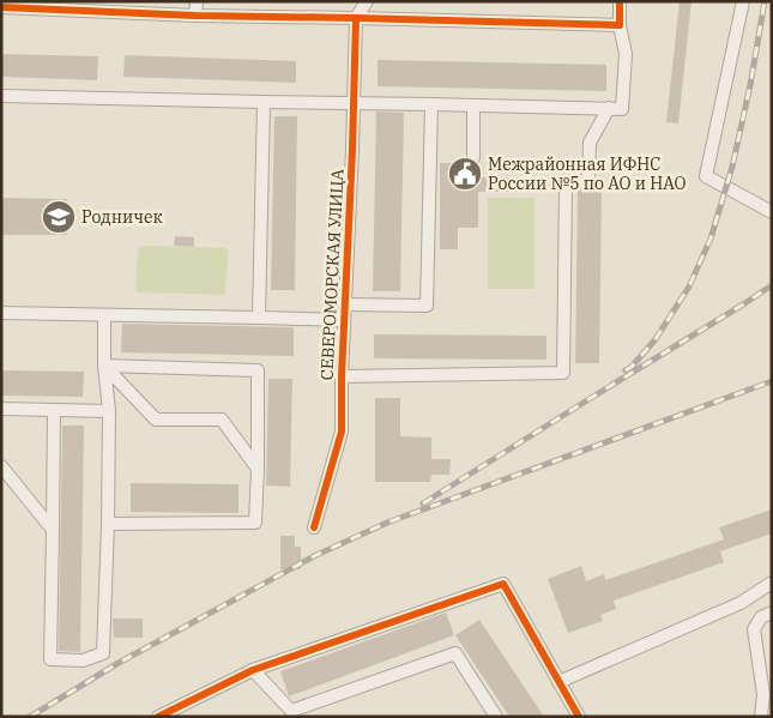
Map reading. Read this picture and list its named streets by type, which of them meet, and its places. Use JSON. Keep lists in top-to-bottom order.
{
  "streets": {
    "street": ["СЕВЕРОМОРСКАЯ УЛИЦА"]
  },
  "places": {
    "public building": ["Межрайонная ИФНС России №5 по АО и НАО"],
    "school or university": ["Родничек"]
  }
}
